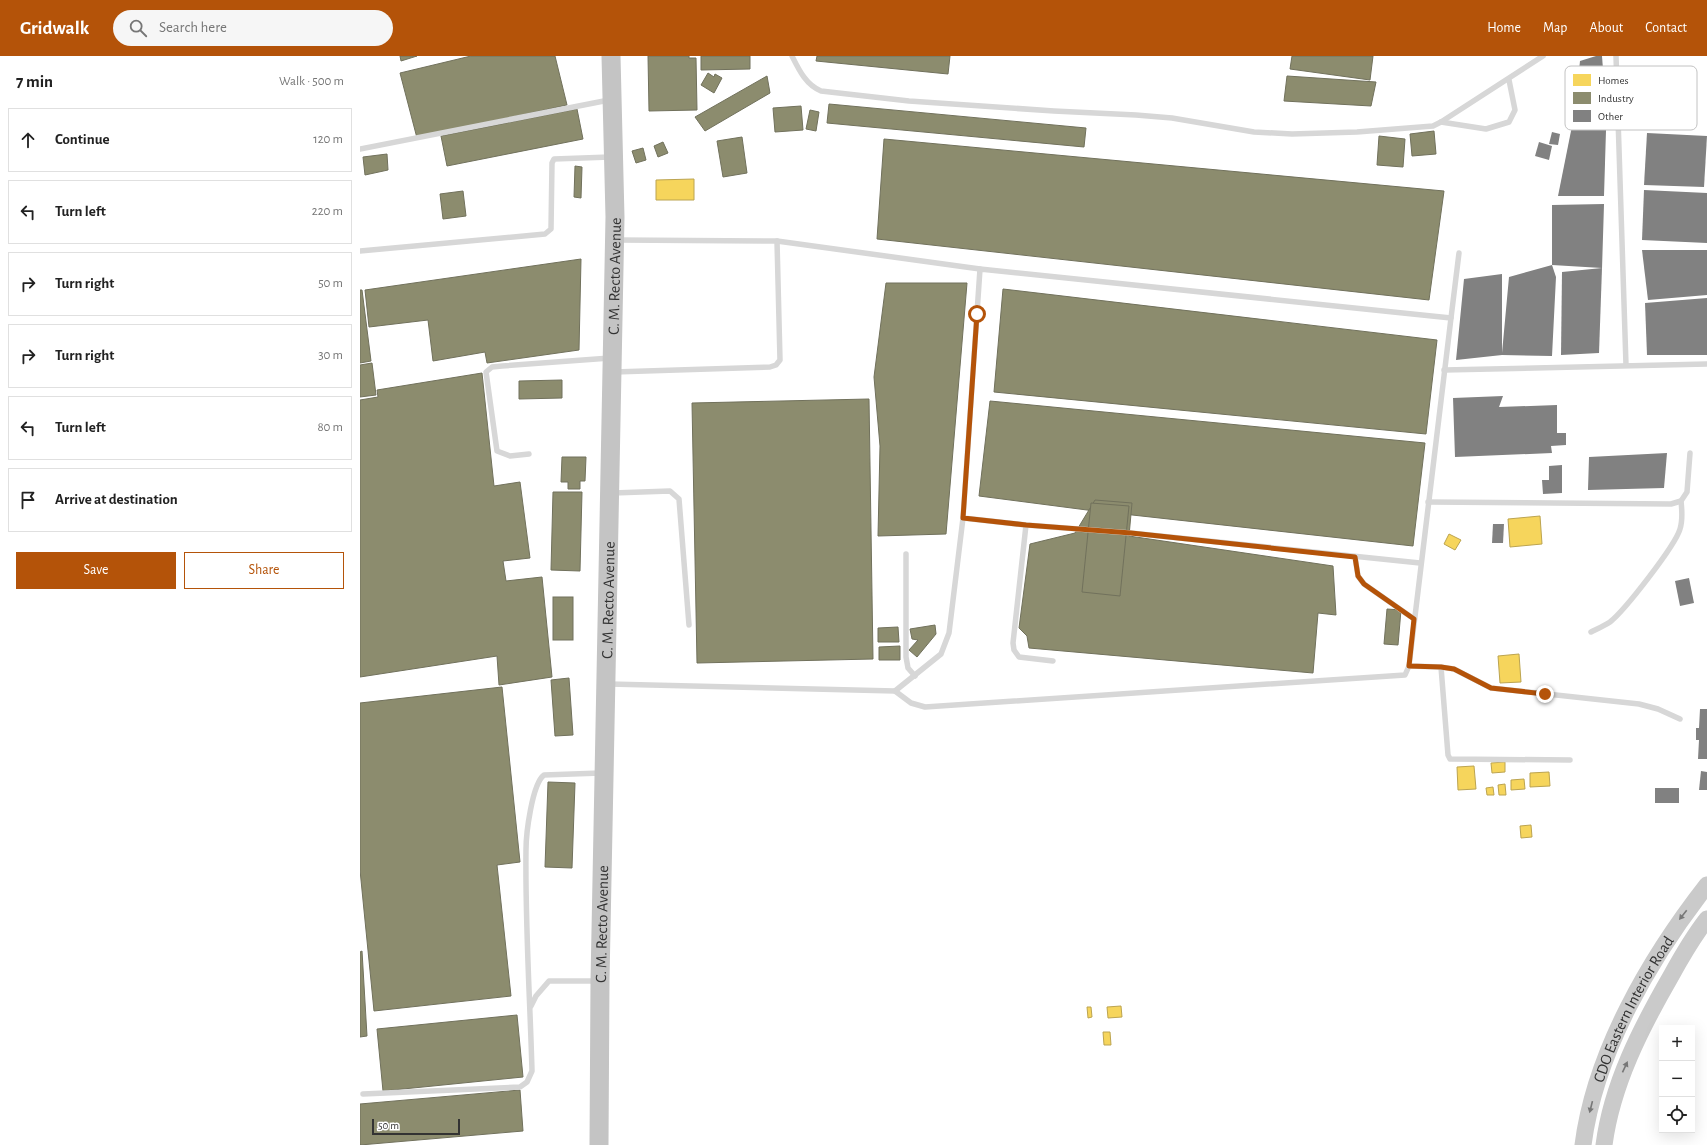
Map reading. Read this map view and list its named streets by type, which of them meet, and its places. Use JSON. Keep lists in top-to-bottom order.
{
  "streets": {
    "highway": ["C. M. Recto Avenue"],
    "main road": ["CDO Eastern Interior Road"]
  },
  "legend": ["Homes", "Industry", "Other"],
  "scale_bar": "50 m",
  "page": {
    "header": "Gridwalk",
    "search": "Search here",
    "nav": [
      "Home",
      "Map",
      "About",
      "Contact"
    ],
    "heading": ["7 min", "Walk · 500 m"],
    "list": [
      ["Continue", "120 m"],
      ["Turn left", "220 m"],
      ["Turn right", "50 m"],
      ["Turn right", "30 m"],
      ["Turn left", "80 m"],
      "Arrive at destination"
    ],
    "buttons": ["Save", "Share"],
    "map_buttons": ["+", "−"],
    "scale": "50 m"
  }
}
